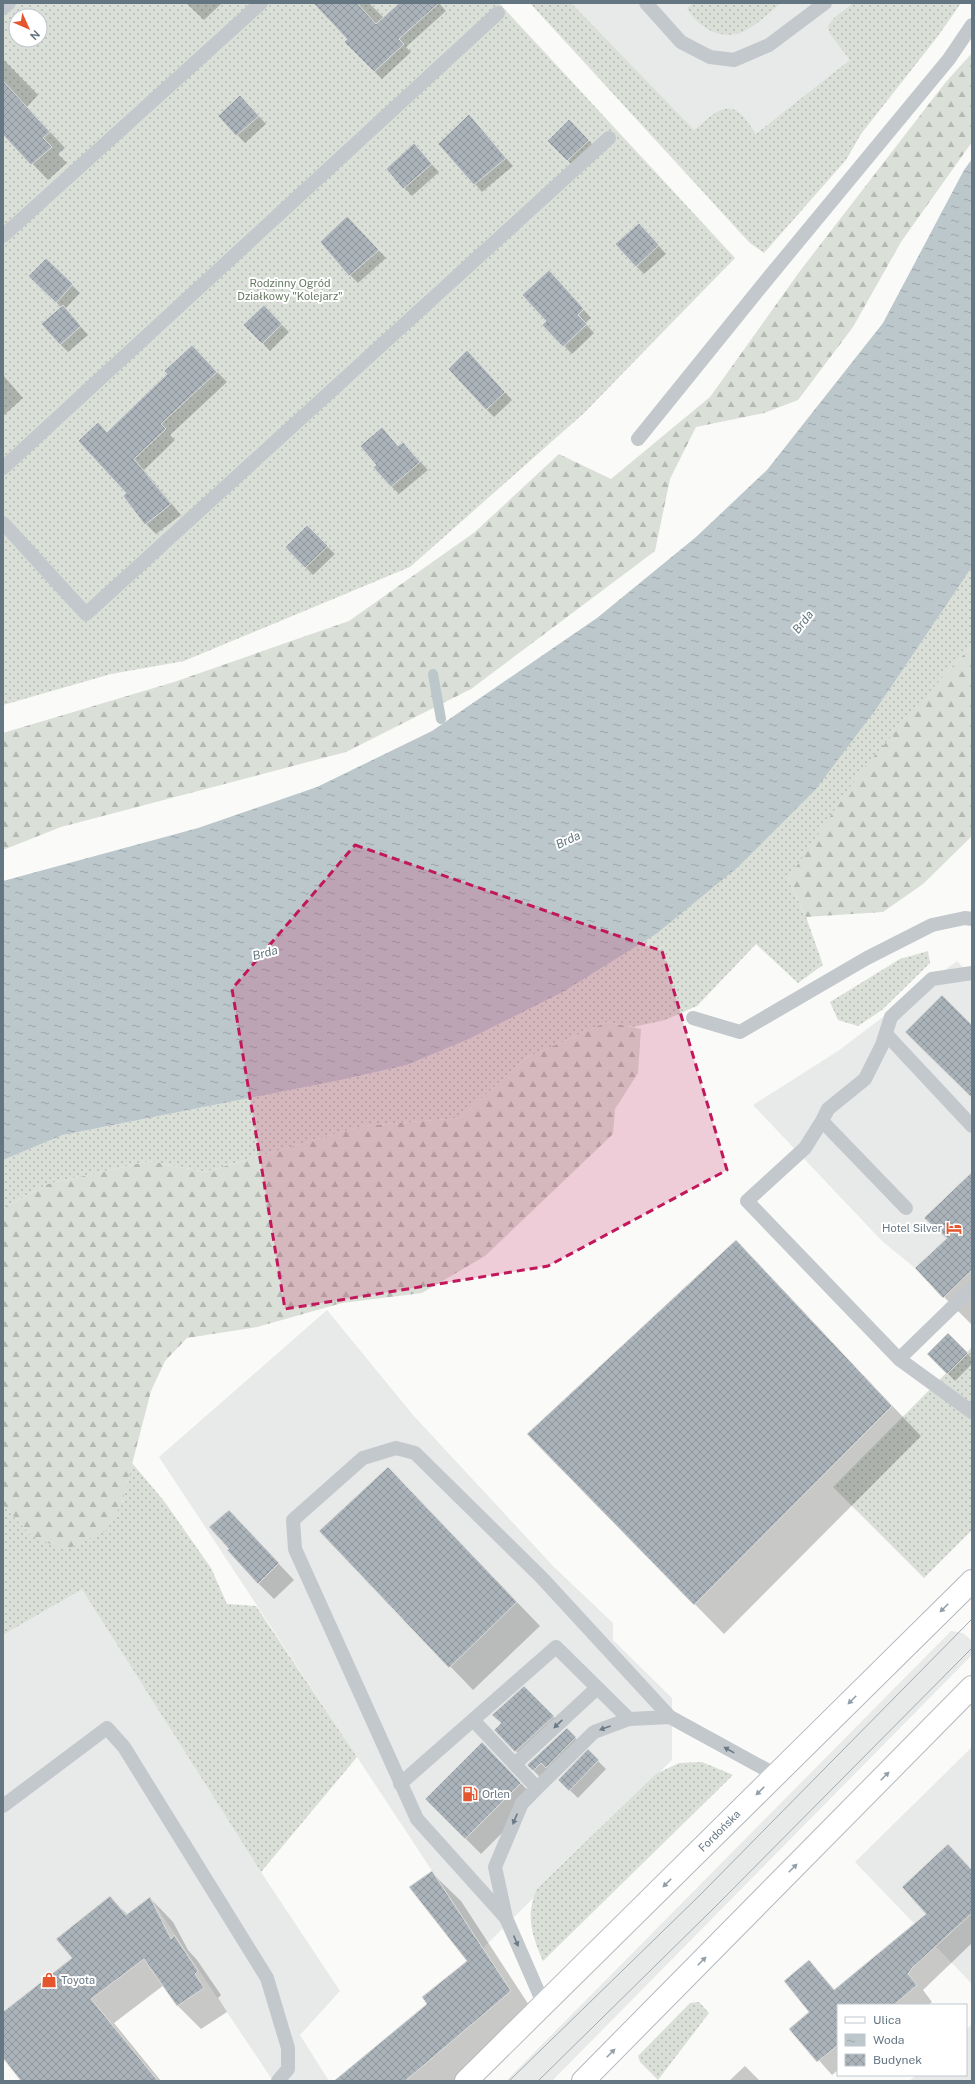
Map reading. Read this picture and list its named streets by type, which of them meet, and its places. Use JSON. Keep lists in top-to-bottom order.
{
  "streets": {
    "main road": ["Fordońska"]
  },
  "water": ["Brda"],
  "parks": ["Rodzinny Ogród Działkowy \"Kolejarz\""],
  "places": {
    "hotel": ["Hotel Silver"],
    "fuel station": ["Orlen"],
    "shop": ["Toyota"]
  },
  "legend": ["Ulica", "Woda", "Budynek"],
  "north": "bottom right"
}
